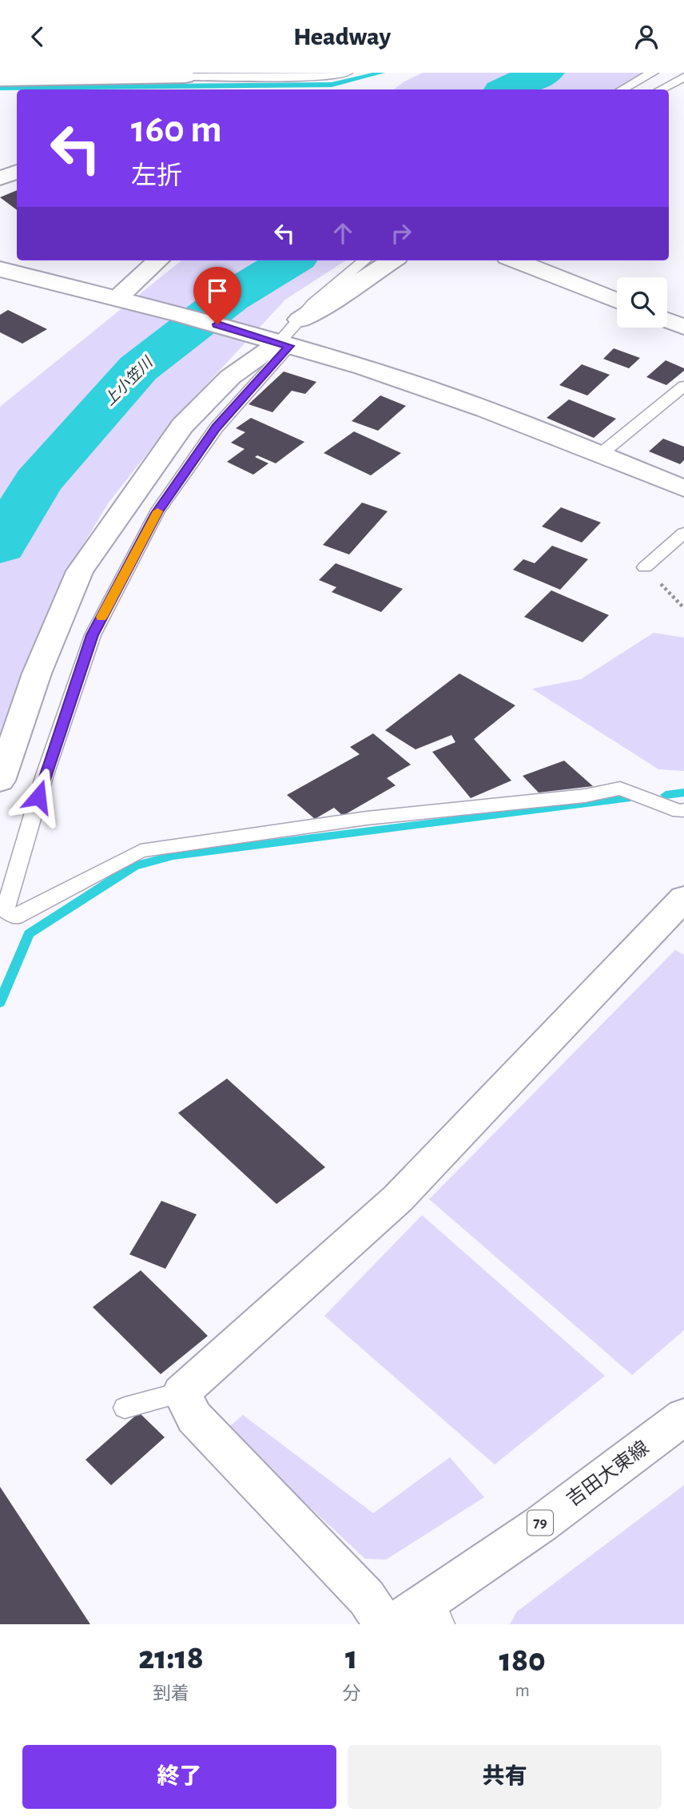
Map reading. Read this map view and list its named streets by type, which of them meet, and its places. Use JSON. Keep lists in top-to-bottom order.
{
  "streets": {
    "street": ["吉田大東線", "79"]
  },
  "water": ["上小笠川"],
  "page": {
    "header": "Headway",
    "turn": ["160 m", "左折"],
    "eta": [
      "21:18",
      "到着",
      "1",
      "分",
      "180",
      "m"
    ],
    "buttons": ["終了", "共有"]
  }
}
